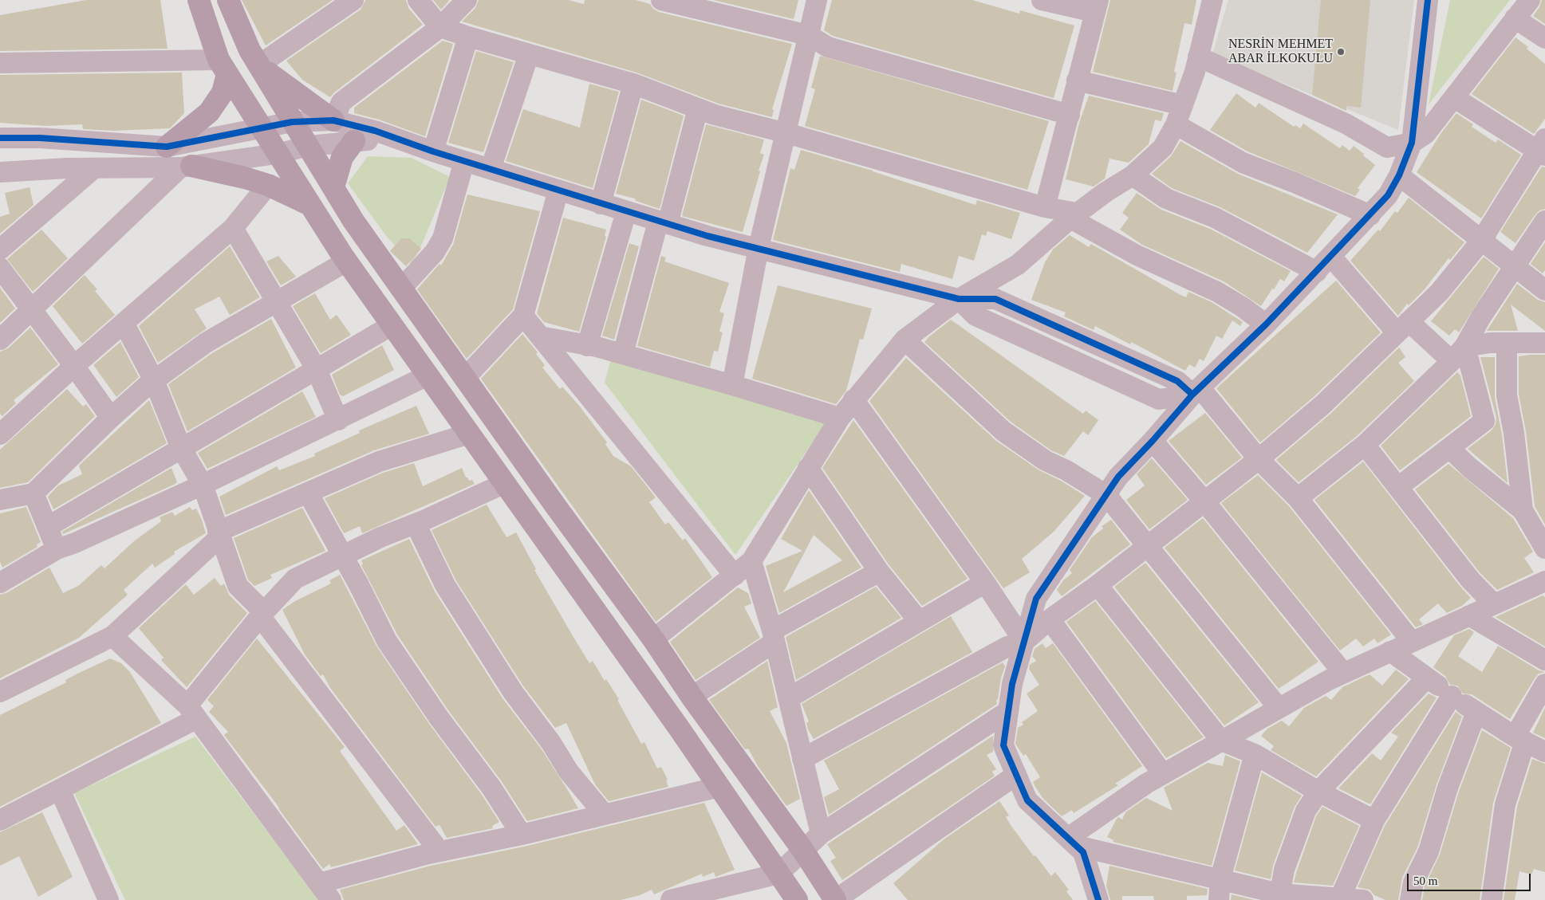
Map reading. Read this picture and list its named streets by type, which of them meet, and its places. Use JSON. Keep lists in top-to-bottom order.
{
  "places": ["NESRİN MEHMET ABAR İLKOKULU"],
  "scale_bar": "50 m"
}
